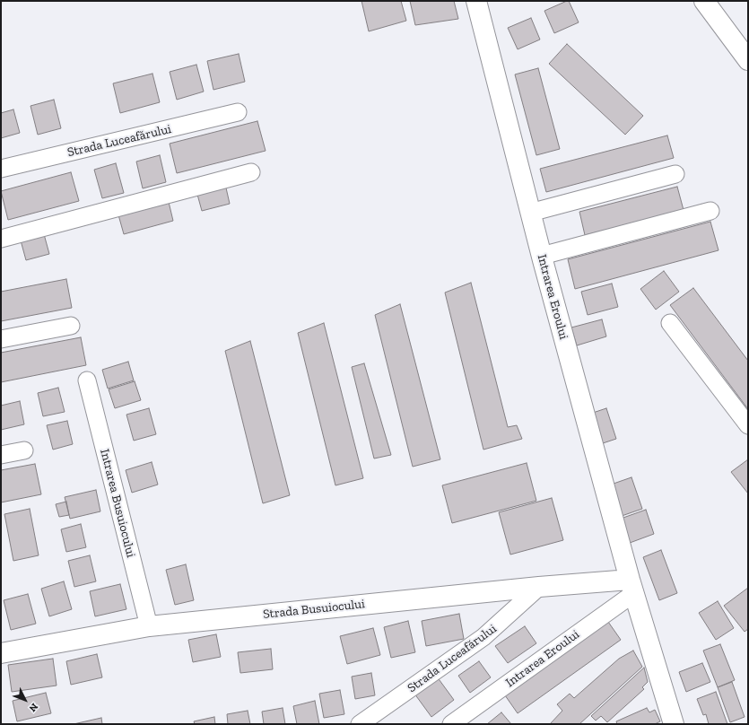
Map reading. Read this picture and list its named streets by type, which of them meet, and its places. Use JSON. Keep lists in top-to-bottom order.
{
  "streets": {
    "street": [
      "Strada Luceafărului",
      "Intrarea Eroului",
      "Intrarea Busuiocului",
      "Strada Busuiocului"
    ]
  },
  "crossings": [
    ["Strada Luceafărului", "Strada Busuiocului"],
    ["Intrarea Eroului", "Strada Busuiocului"],
    ["Intrarea Busuiocului", "Strada Busuiocului"]
  ],
  "north": "bottom right"
}
